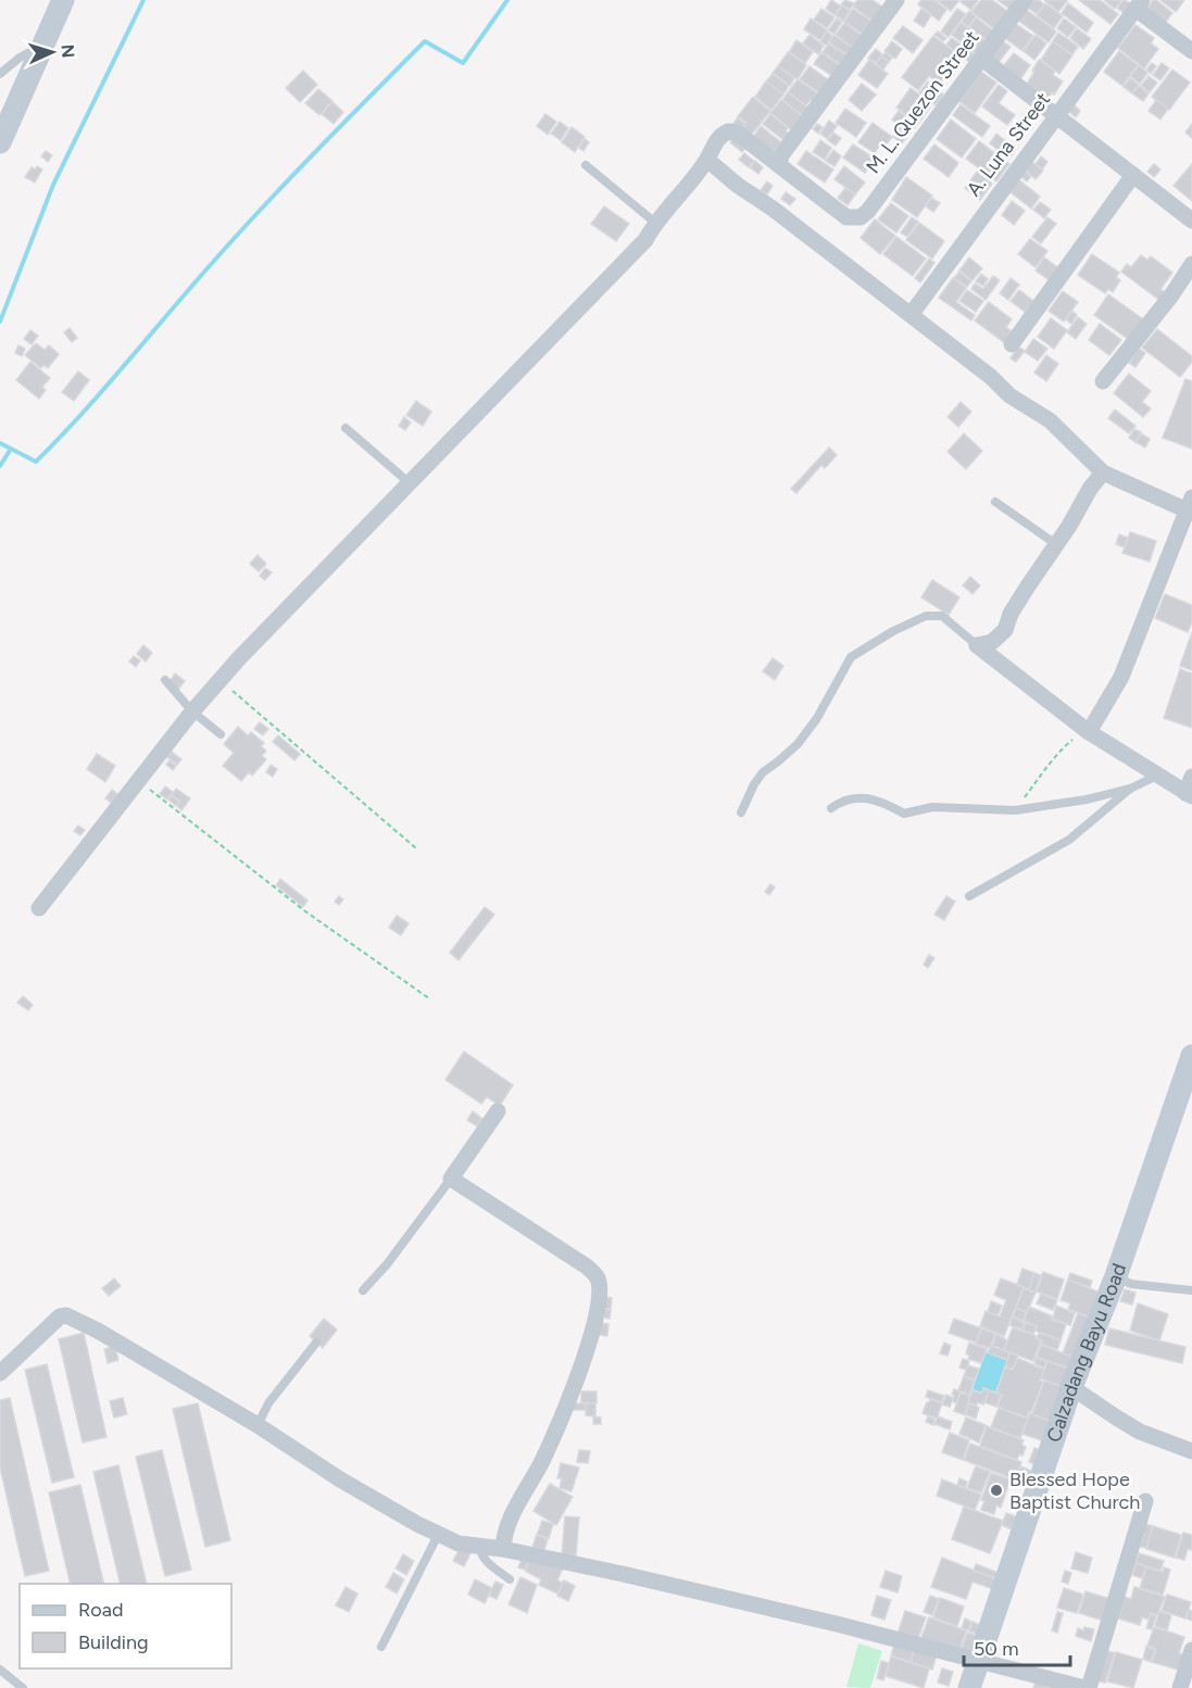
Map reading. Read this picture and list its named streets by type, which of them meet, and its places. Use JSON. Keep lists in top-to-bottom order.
{
  "streets": {
    "street": ["M. L. Quezon Street", "A. Luna Street", "Calzadang Bayu Road"]
  },
  "places": ["Blessed Hope Baptist Church"],
  "legend": ["Road", "Building"],
  "scale_bar": "50 m",
  "north": "right"
}
